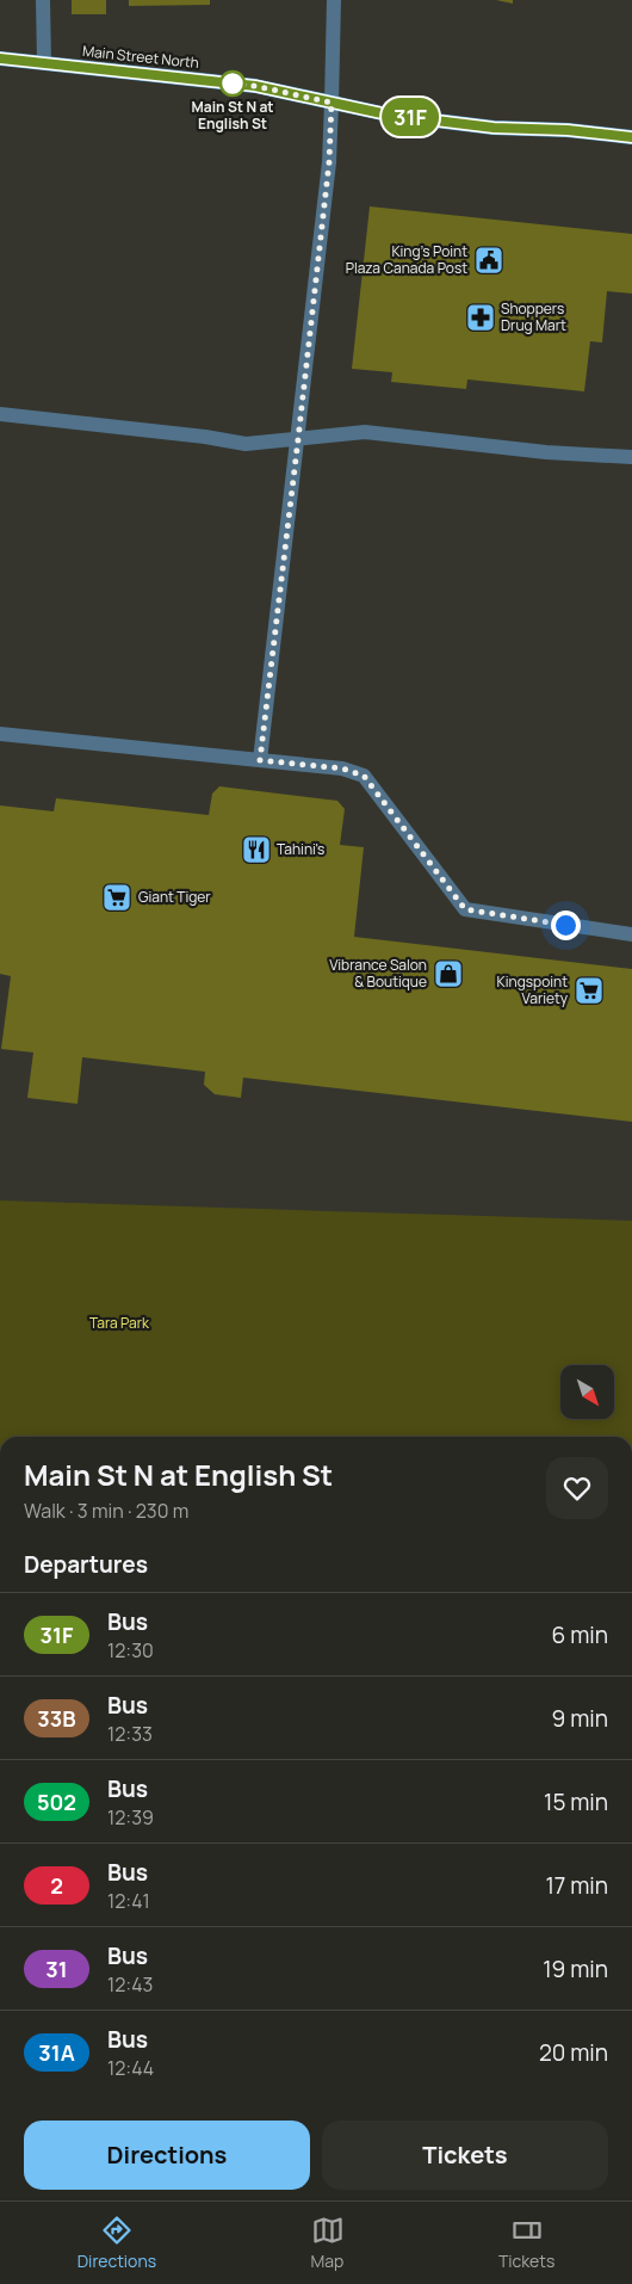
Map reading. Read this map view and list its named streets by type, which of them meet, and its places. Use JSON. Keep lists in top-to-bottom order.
{
  "streets": {
    "main road": ["Main Street North"]
  },
  "parks": ["Tara Park"],
  "places": {
    "other": ["Main St N at English St"],
    "public building": ["King's Point Plaza Canada Post"],
    "pharmacy": ["Shoppers Drug Mart"],
    "restaurant": ["Tahini's"],
    "supermarket": ["Giant Tiger", "Kingspoint Variety"],
    "shop": ["Vibrance Salon & Boutique"]
  },
  "lines": ["bus line 31F"],
  "north": "bottom right",
  "page": {
    "on_map": "31F",
    "heading": [
      ["Main St N at English St", "Walk · 3 min · 230 m"],
      "Departures"
    ],
    "list": [
      {
        "mark": "31F",
        "name": "Bus",
        "note": "12:30",
        "value": "6 min"
      },
      {
        "mark": "33B",
        "name": "Bus",
        "note": "12:33",
        "value": "9 min"
      },
      {
        "mark": "502",
        "name": "Bus",
        "note": "12:39",
        "value": "15 min"
      },
      {
        "mark": "2",
        "name": "Bus",
        "note": "12:41",
        "value": "17 min"
      },
      {
        "mark": "31",
        "name": "Bus",
        "note": "12:43",
        "value": "19 min"
      },
      {
        "mark": "31A",
        "name": "Bus",
        "note": "12:44",
        "value": "20 min"
      }
    ],
    "buttons": ["Directions", "Tickets"],
    "tabs": ["Directions", "Map", "Tickets"]
  }
}
